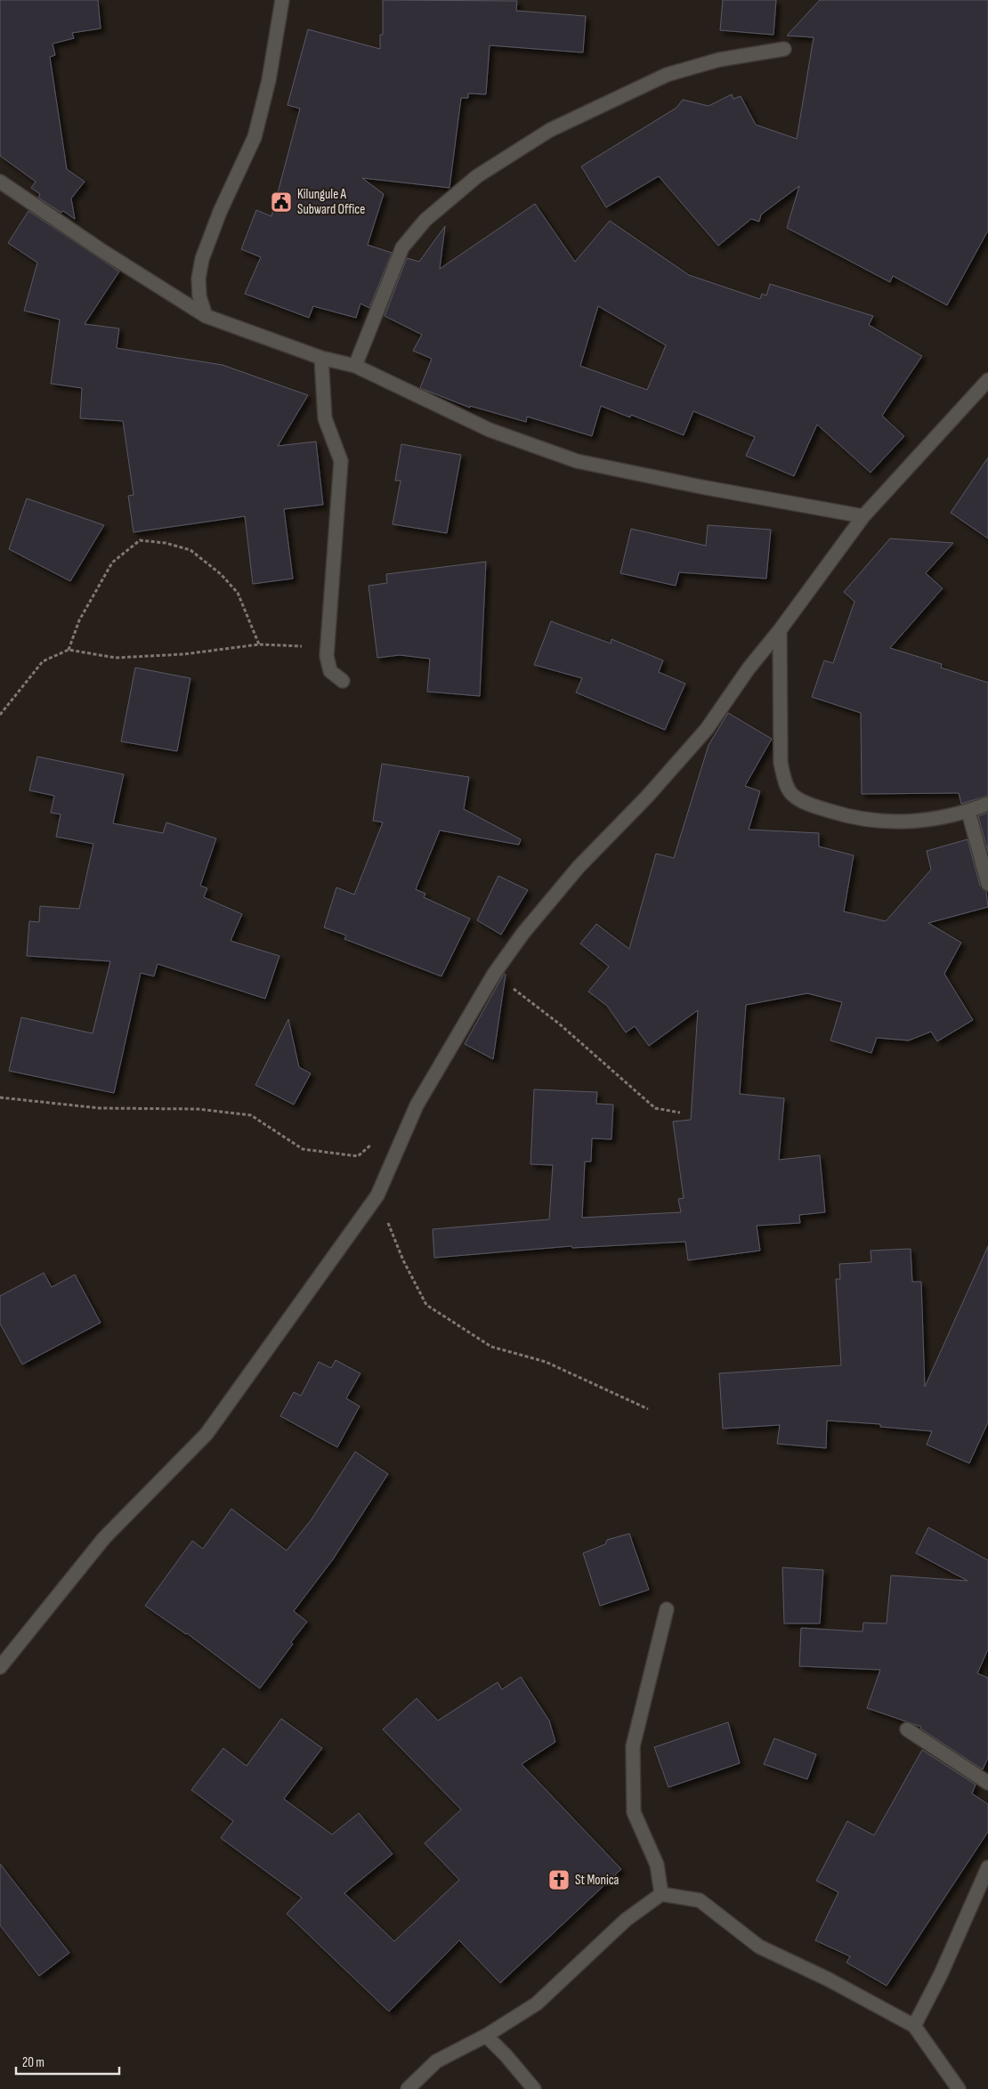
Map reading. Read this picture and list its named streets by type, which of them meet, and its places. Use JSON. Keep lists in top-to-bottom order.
{
  "places": {
    "public building": ["Kilungule A Subward Office"],
    "church": ["St Monica"]
  },
  "scale_bar": "20 m"
}
